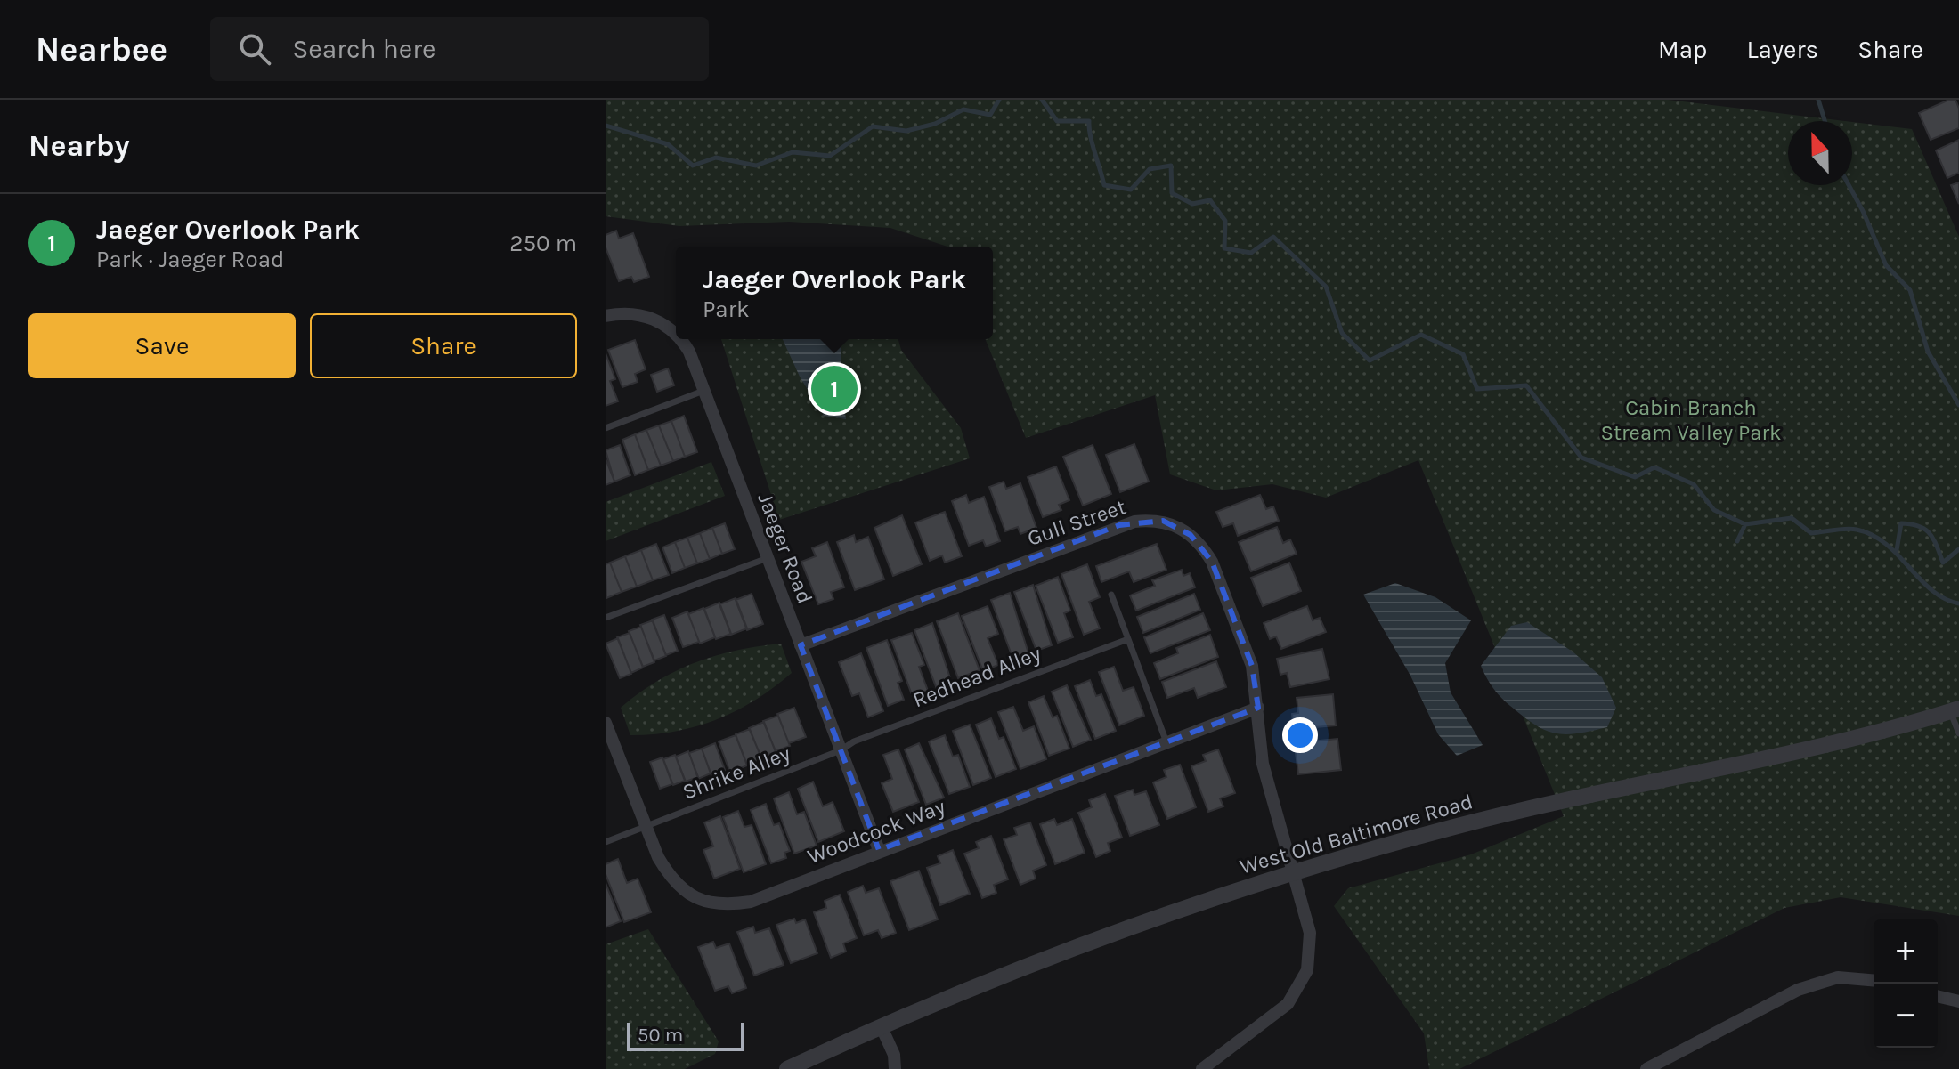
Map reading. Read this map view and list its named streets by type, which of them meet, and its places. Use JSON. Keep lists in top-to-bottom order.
{
  "streets": {
    "street": [
      "Gull Street",
      "Jaeger Road",
      "Woodcock Way",
      "West Old Baltimore Road"
    ],
    "lane": ["Redhead Alley", "Shrike Alley"]
  },
  "crossings": [
    ["Gull Street", "Jaeger Road"],
    ["Gull Street", "Woodcock Way"],
    ["Gull Street", "West Old Baltimore Road"],
    ["Jaeger Road", "Redhead Alley"],
    ["Jaeger Road", "Shrike Alley"],
    ["Jaeger Road", "Woodcock Way"],
    ["Redhead Alley", "Shrike Alley"],
    ["Shrike Alley", "Woodcock Way"]
  ],
  "parks": ["Cabin Branch Stream Valley Park"],
  "scale_bar": "50 m",
  "north": "top",
  "page": {
    "header": "Nearbee",
    "search": "Search here",
    "nav": ["Map", "Layers", "Share"],
    "heading": "Nearby",
    "list": [
      {
        "mark": "1",
        "name": "Jaeger Overlook Park",
        "note": "Park · Jaeger Road",
        "value": "250 m"
      }
    ],
    "popup": ["Jaeger Overlook Park", "Park"],
    "buttons": ["Save", "Share"],
    "pins": "1",
    "map_buttons": ["+", "−"],
    "scale": "50 m"
  }
}
